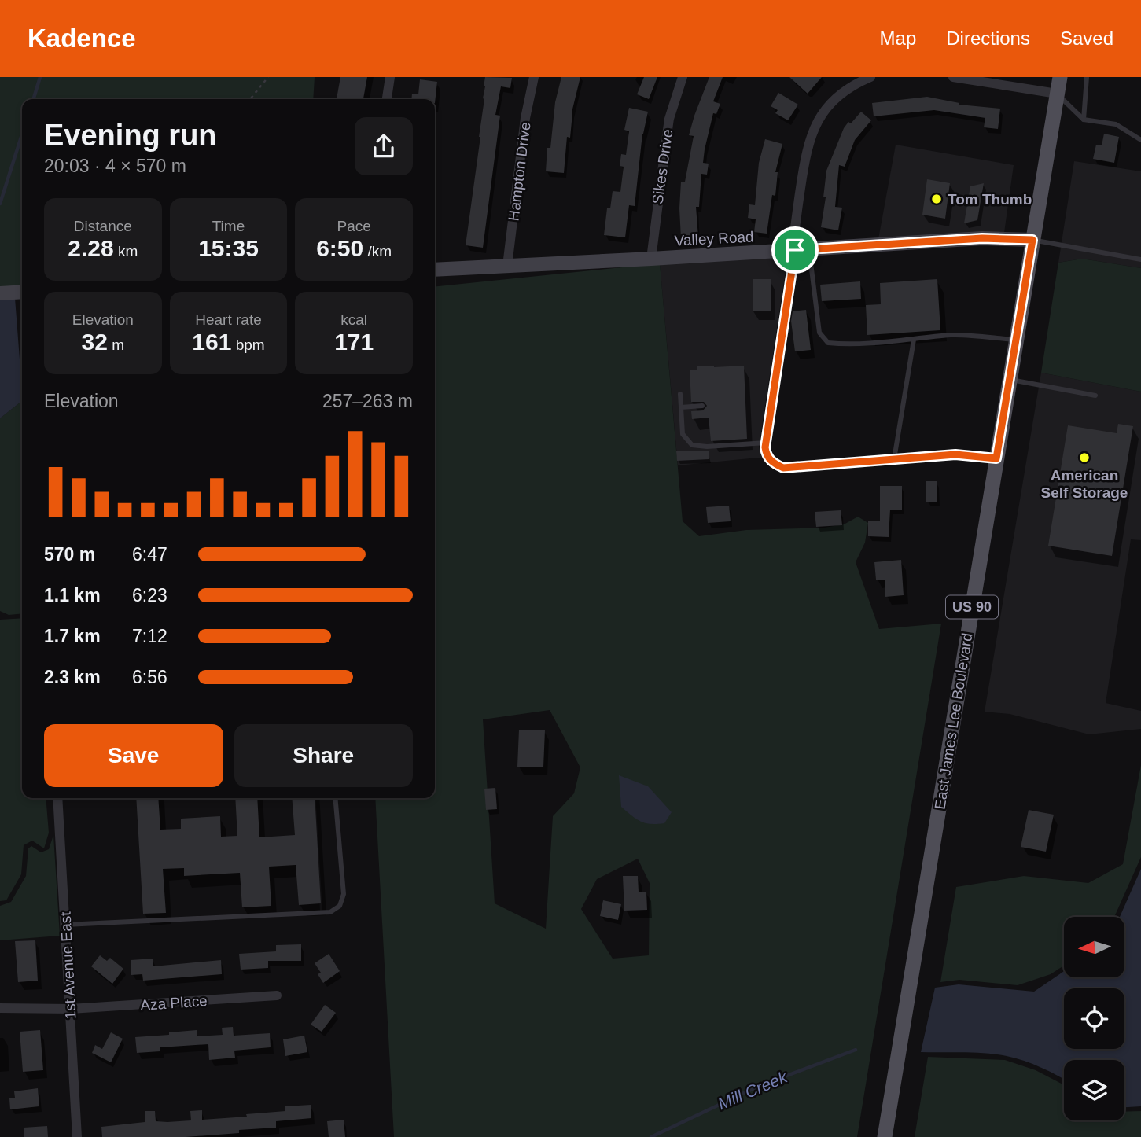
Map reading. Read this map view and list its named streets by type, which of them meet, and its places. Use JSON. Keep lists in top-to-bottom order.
{
  "streets": {
    "main road": ["US 90", "East James Lee Boulevard"],
    "street": [
      "Sikes Drive",
      "Hampton Drive",
      "Valley Road",
      "1st Avenue East",
      "Aza Place"
    ]
  },
  "crossings": [
    ["Sikes Drive", "Valley Road"],
    ["Hampton Drive", "Valley Road"],
    ["Valley Road", "East James Lee Boulevard"],
    ["1st Avenue East", "Aza Place"]
  ],
  "water": ["Mill Creek"],
  "places": ["Tom Thumb", "American Self Storage"],
  "north": "left",
  "page": {
    "header": "Kadence",
    "nav": ["Map", "Directions", "Saved"],
    "heading": ["Evening run", "20:03 · 4 × 570 m"],
    "stats": [
      ["Distance", "2.28 km"],
      ["Time", "15:35"],
      ["Pace", "6:50 /km"],
      ["Elevation", "32 m"],
      ["Heart rate", "161 bpm"],
      ["kcal", "171"]
    ],
    "chart": ["Elevation", "257–263 m"],
    "list": [
      {
        "name": "570 m",
        "note": "6:47"
      },
      {
        "name": "1.1 km",
        "note": "6:23"
      },
      {
        "name": "1.7 km",
        "note": "7:12"
      },
      {
        "name": "2.3 km",
        "note": "6:56"
      }
    ],
    "buttons": ["Save", "Share"]
  }
}
